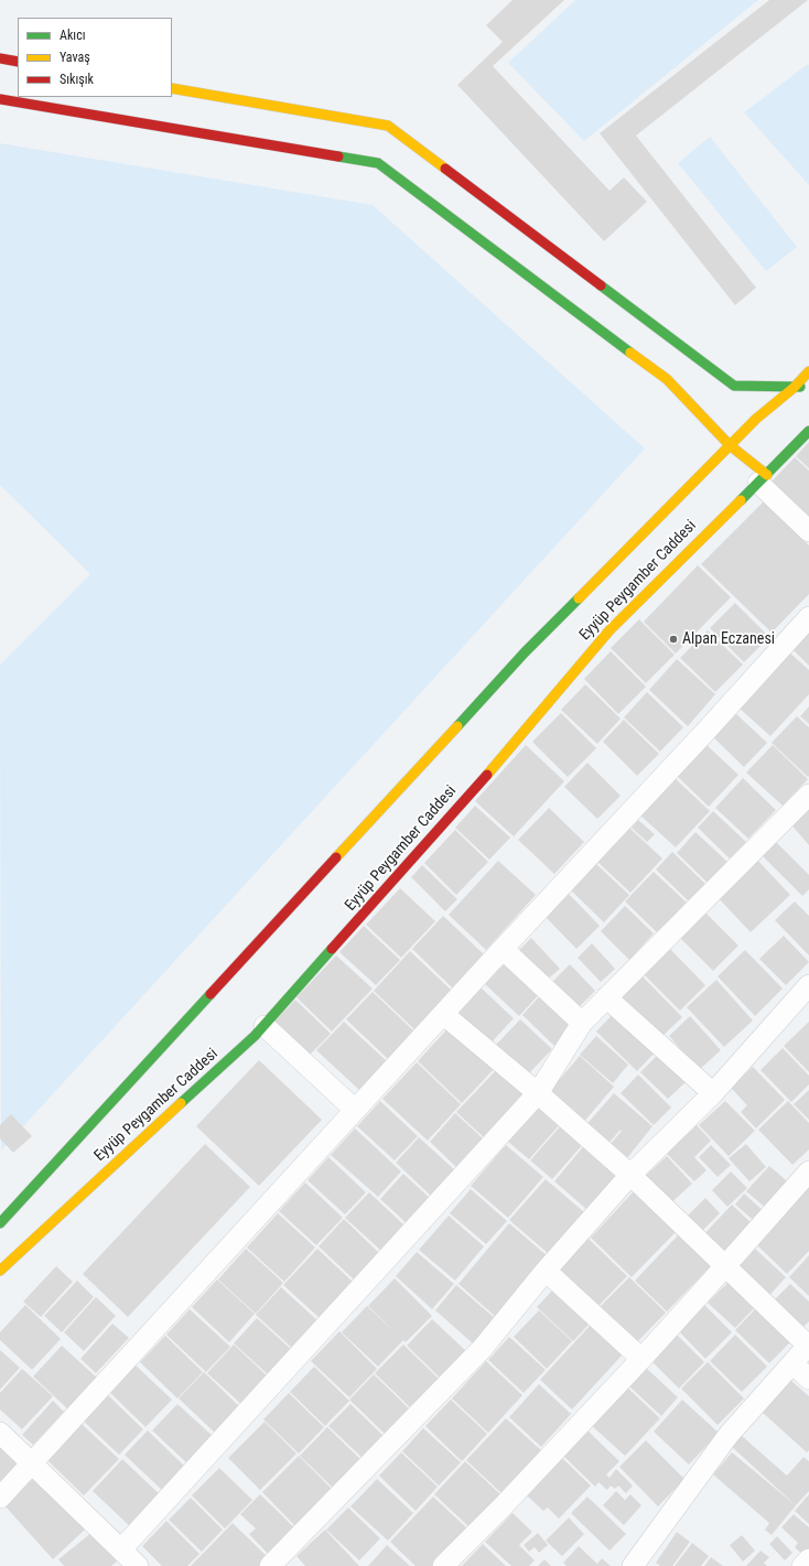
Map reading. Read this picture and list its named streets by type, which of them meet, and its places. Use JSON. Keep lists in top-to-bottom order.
{
  "streets": {
    "street": ["Eyyüp Peygamber Caddesi"]
  },
  "places": ["Alpan Eczanesi"],
  "legend": ["Akıcı", "Yavaş", "Sıkışık"]
}
